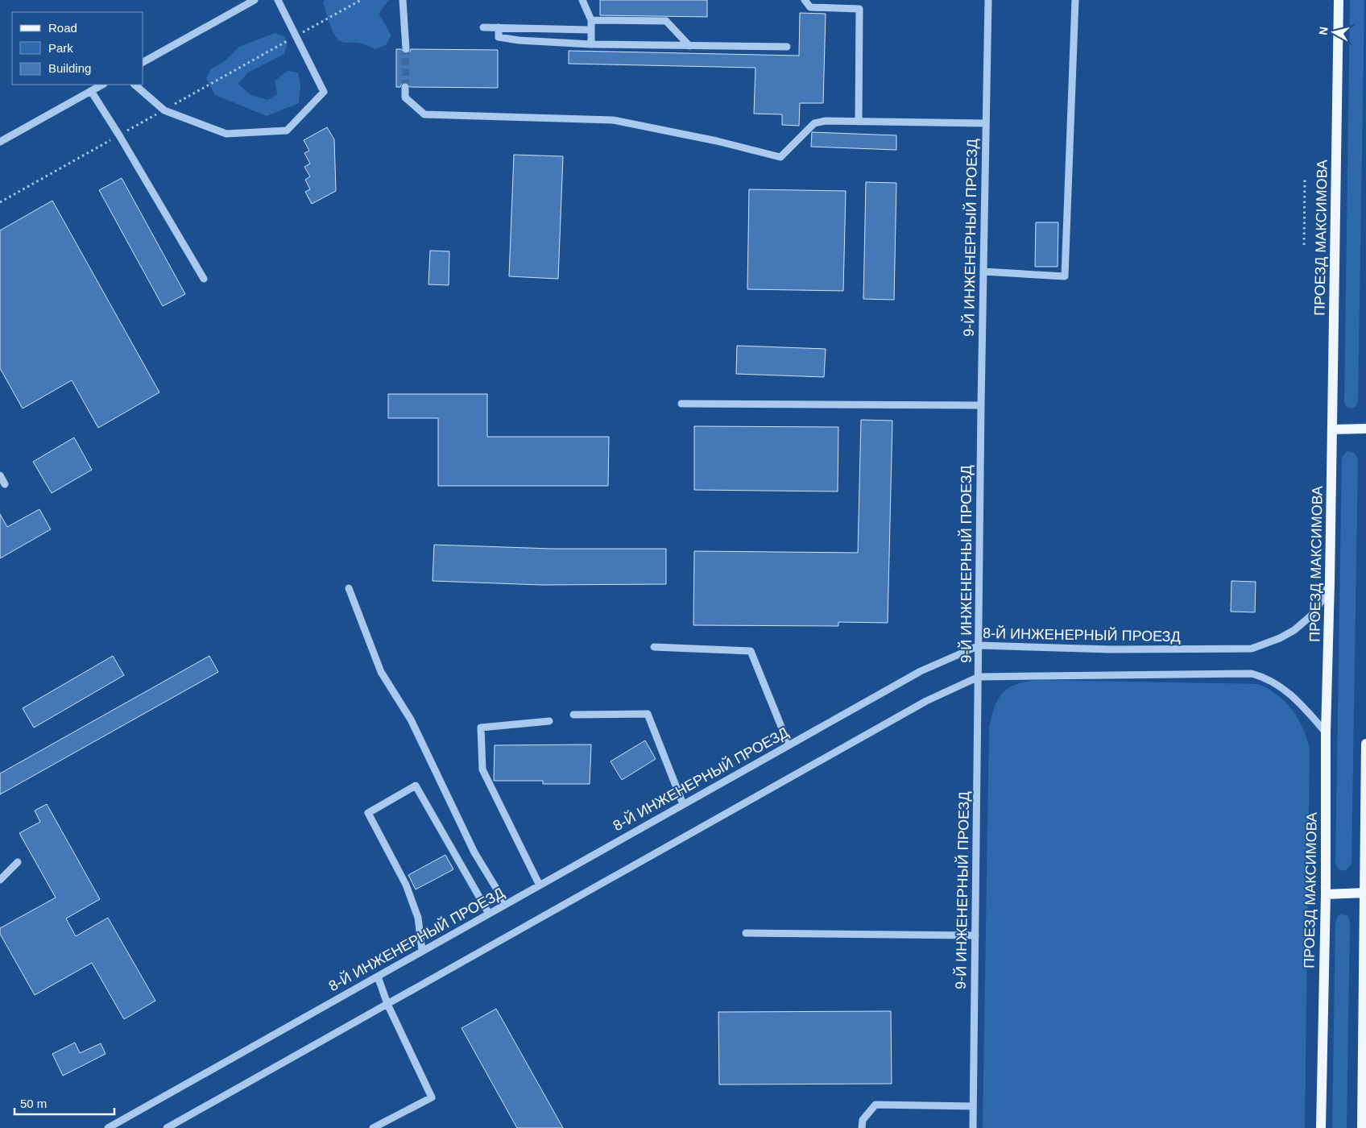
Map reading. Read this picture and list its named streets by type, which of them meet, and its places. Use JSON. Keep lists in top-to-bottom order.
{
  "streets": {
    "main road": ["ПРОЕЗД МАКСИМОВА"],
    "street": ["9-Й ИНЖЕНЕРНЫЙ ПРОЕЗД", "8-Й ИНЖЕНЕРНЫЙ ПРОЕЗД"]
  },
  "crossings": [
    ["9-Й ИНЖЕНЕРНЫЙ ПРОЕЗД", "8-Й ИНЖЕНЕРНЫЙ ПРОЕЗД"],
    ["ПРОЕЗД МАКСИМОВА", "8-Й ИНЖЕНЕРНЫЙ ПРОЕЗД"]
  ],
  "legend": ["Road", "Park", "Building"],
  "scale_bar": "50 m",
  "north": "left"
}
